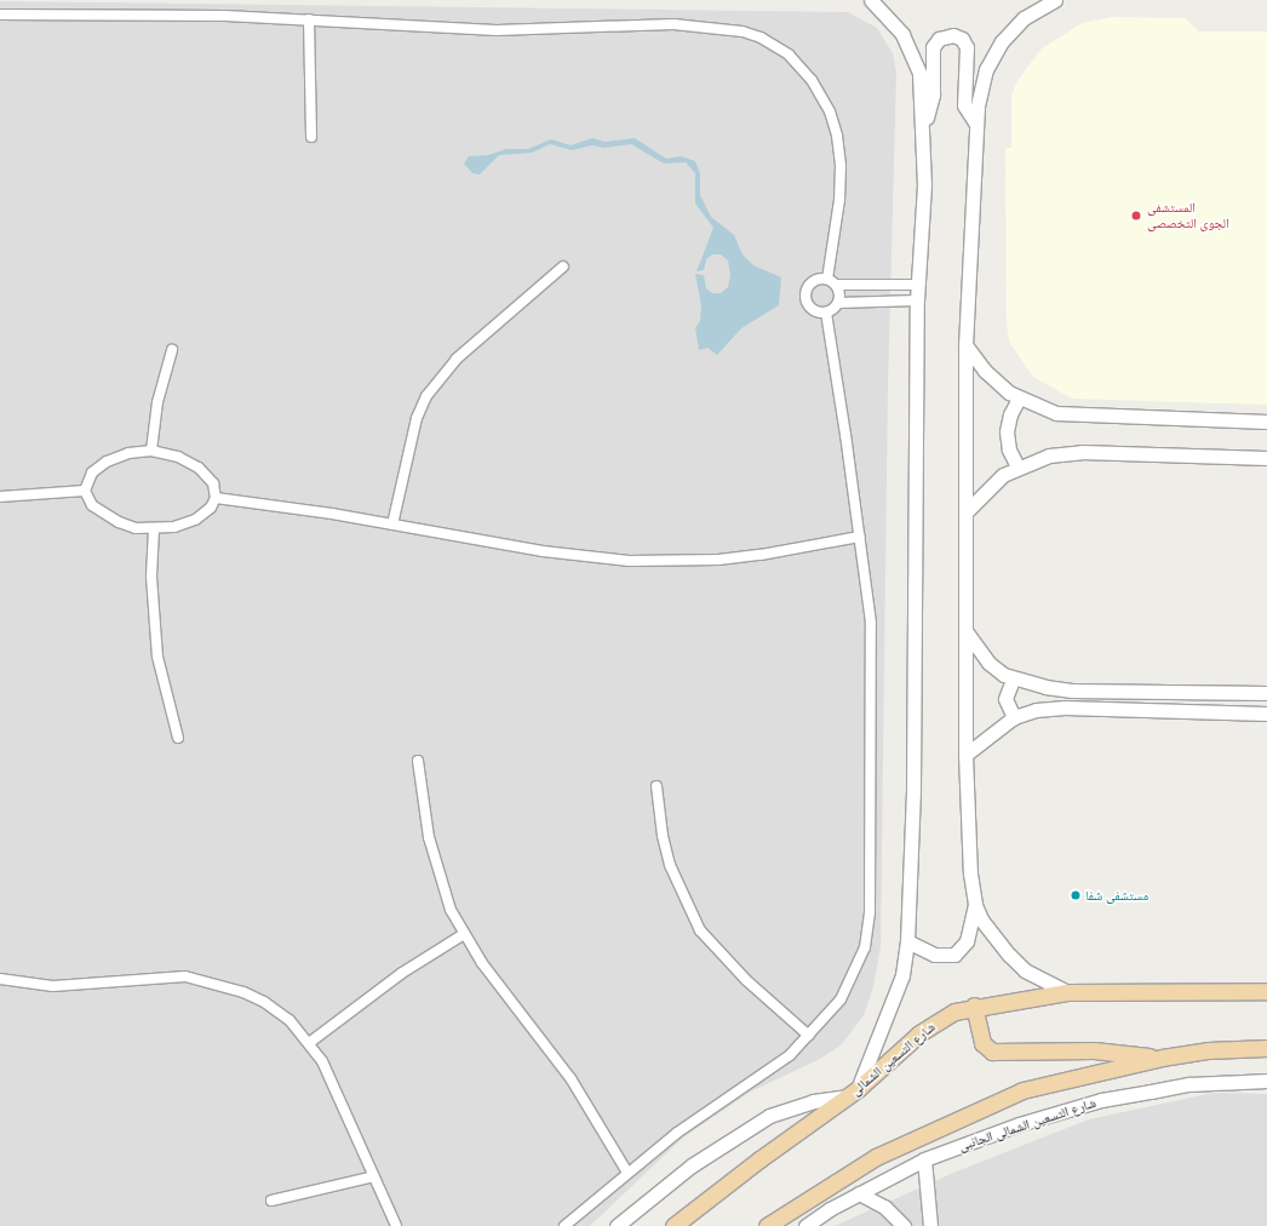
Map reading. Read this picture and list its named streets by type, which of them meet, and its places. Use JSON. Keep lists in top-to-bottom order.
{
  "streets": {
    "main road": ["شارع التسعين الشمالى"],
    "street": ["شارع التسعين الشمالى الجانبى"]
  },
  "places": ["المستشفى الجوى التخصصى", "مستشفى شفا"]
}
